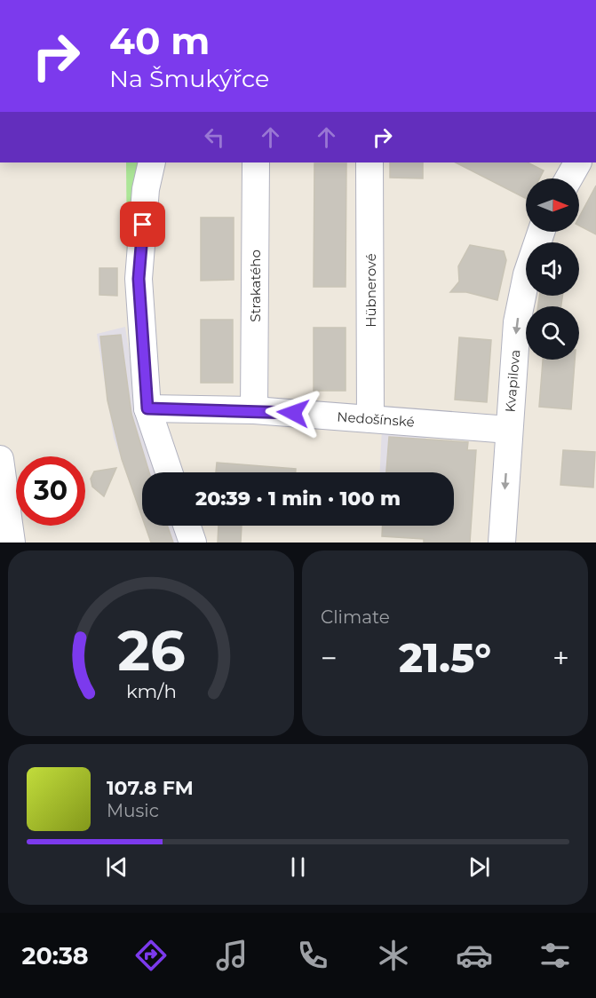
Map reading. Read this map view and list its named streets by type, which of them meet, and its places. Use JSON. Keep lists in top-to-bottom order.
{
  "streets": {
    "street": [
      "Strakatého",
      "Hübnerové",
      "Kvapilova",
      "Nedošínské"
    ]
  },
  "crossings": [
    ["Strakatého", "Nedošínské"],
    ["Hübnerové", "Nedošínské"],
    ["Kvapilova", "Nedošínské"]
  ],
  "one_way": ["Kvapilova"],
  "north": "right",
  "page": {
    "turn": ["40 m", "Na Šmukýřce"],
    "limit": "30",
    "trip": "20:39 · 1 min · 100 m",
    "tile": "Climate",
    "heat": ["−", "21.5°", "+"],
    "song": ["107.8 FM", "Music"],
    "tabs": "20:38",
    "gauge": ["26", "km/h"]
  }
}
